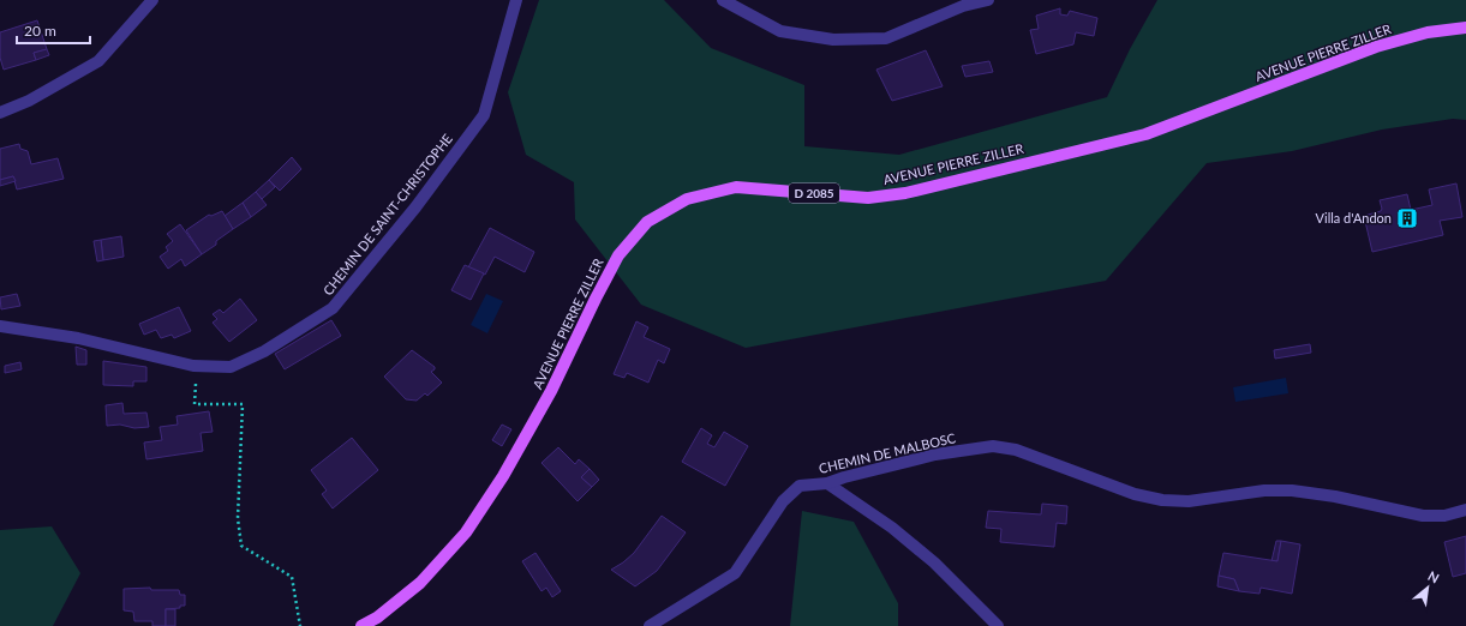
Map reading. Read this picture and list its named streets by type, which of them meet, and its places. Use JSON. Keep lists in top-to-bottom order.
{
  "streets": {
    "main road": ["AVENUE PIERRE ZILLER", "D 2085"],
    "street": ["CHEMIN DE SAINT-CHRISTOPHE", "CHEMIN DE MALBOSC"]
  },
  "places": {
    "building": ["Villa d'Andon"]
  },
  "scale_bar": "20 m",
  "north": "top right"
}
